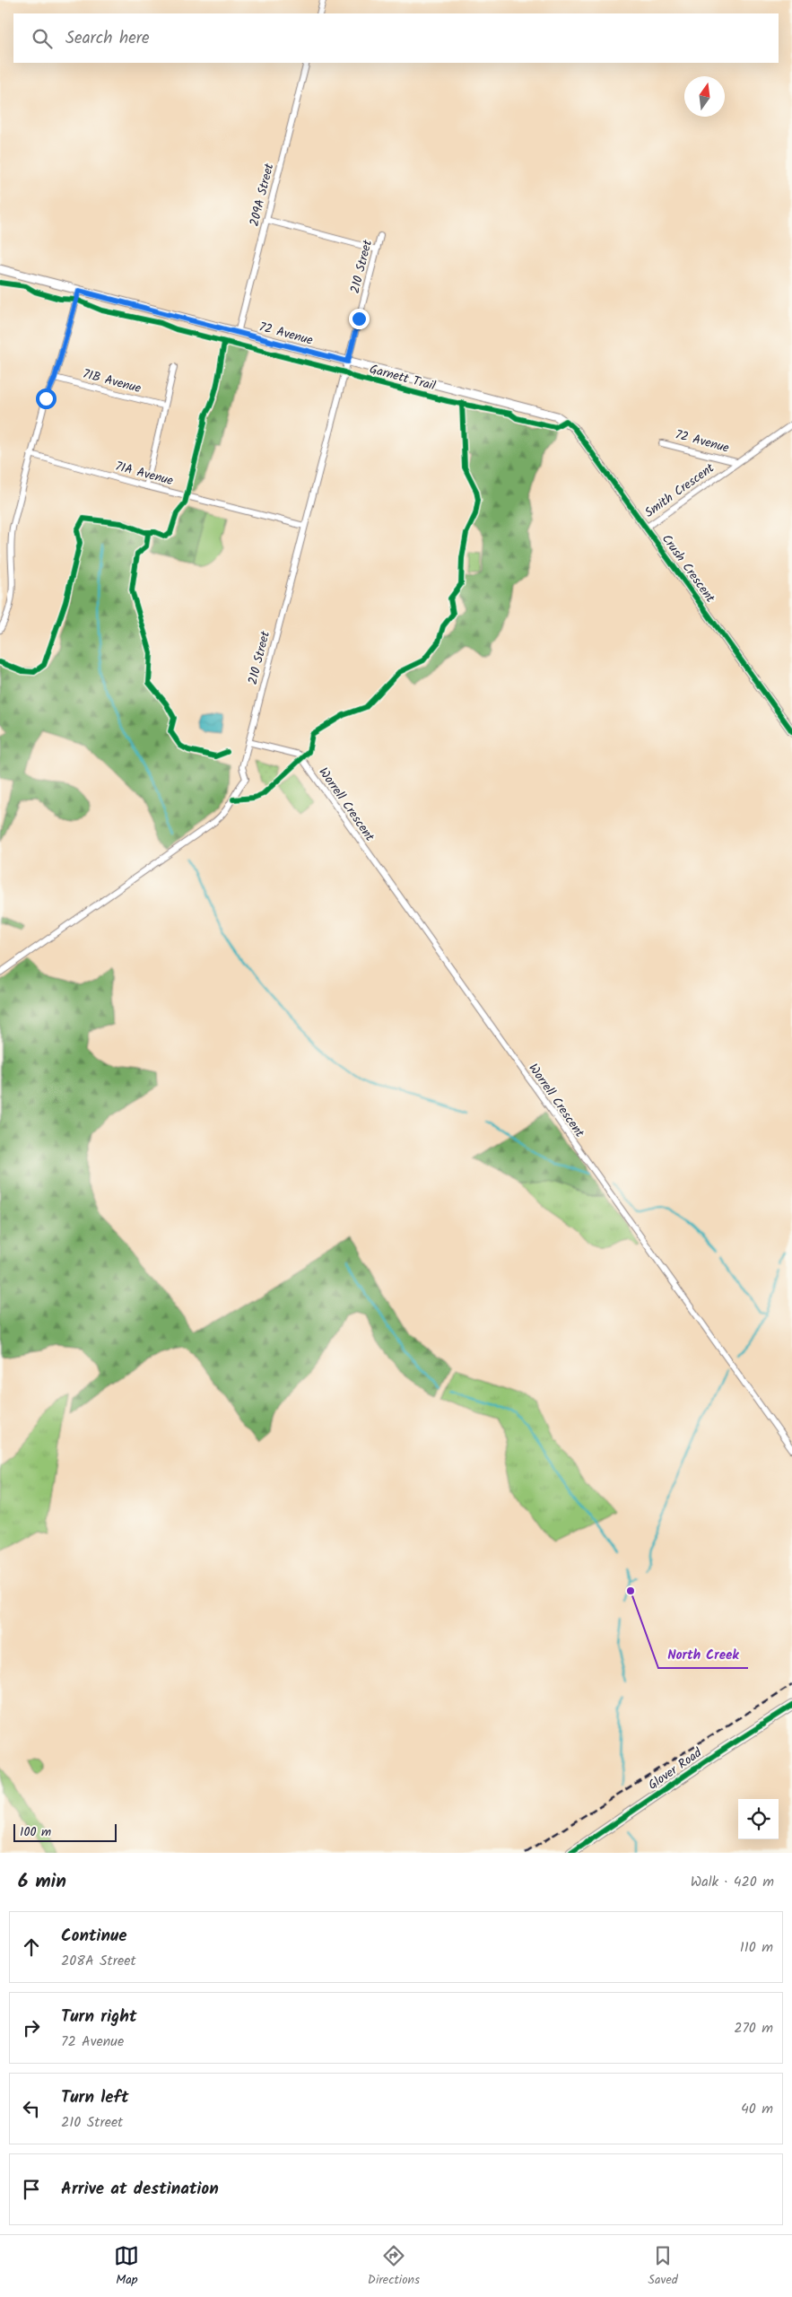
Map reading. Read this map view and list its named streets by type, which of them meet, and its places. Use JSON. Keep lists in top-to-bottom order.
{
  "streets": {
    "highway": ["Glover Road"],
    "main road": ["72 Avenue", "Crush Crescent"],
    "street": [
      "209A Street",
      "210 Street",
      "71B Avenue",
      "71A Avenue",
      "Smith Crescent",
      "Worrell Crescent"
    ],
    "cycle path": ["Garnett Trail"]
  },
  "crossings": [
    ["209A Street", "72 Avenue"],
    ["210 Street", "72 Avenue"],
    ["210 Street", "71A Avenue"],
    ["72 Avenue", "Smith Crescent"],
    ["72 Avenue", "Crush Crescent"],
    ["Smith Crescent", "Crush Crescent"]
  ],
  "places": ["North Creek"],
  "scale_bar": "100 m",
  "north": "top",
  "page": {
    "search": "Search here",
    "scale": "100 m",
    "heading": ["6 min", "Walk · 420 m"],
    "list": [
      ["Continue", "208A Street", "110 m"],
      ["Turn right", "72 Avenue", "270 m"],
      ["Turn left", "210 Street", "40 m"],
      "Arrive at destination"
    ],
    "nav": ["Map", "Directions", "Saved"]
  }
}
